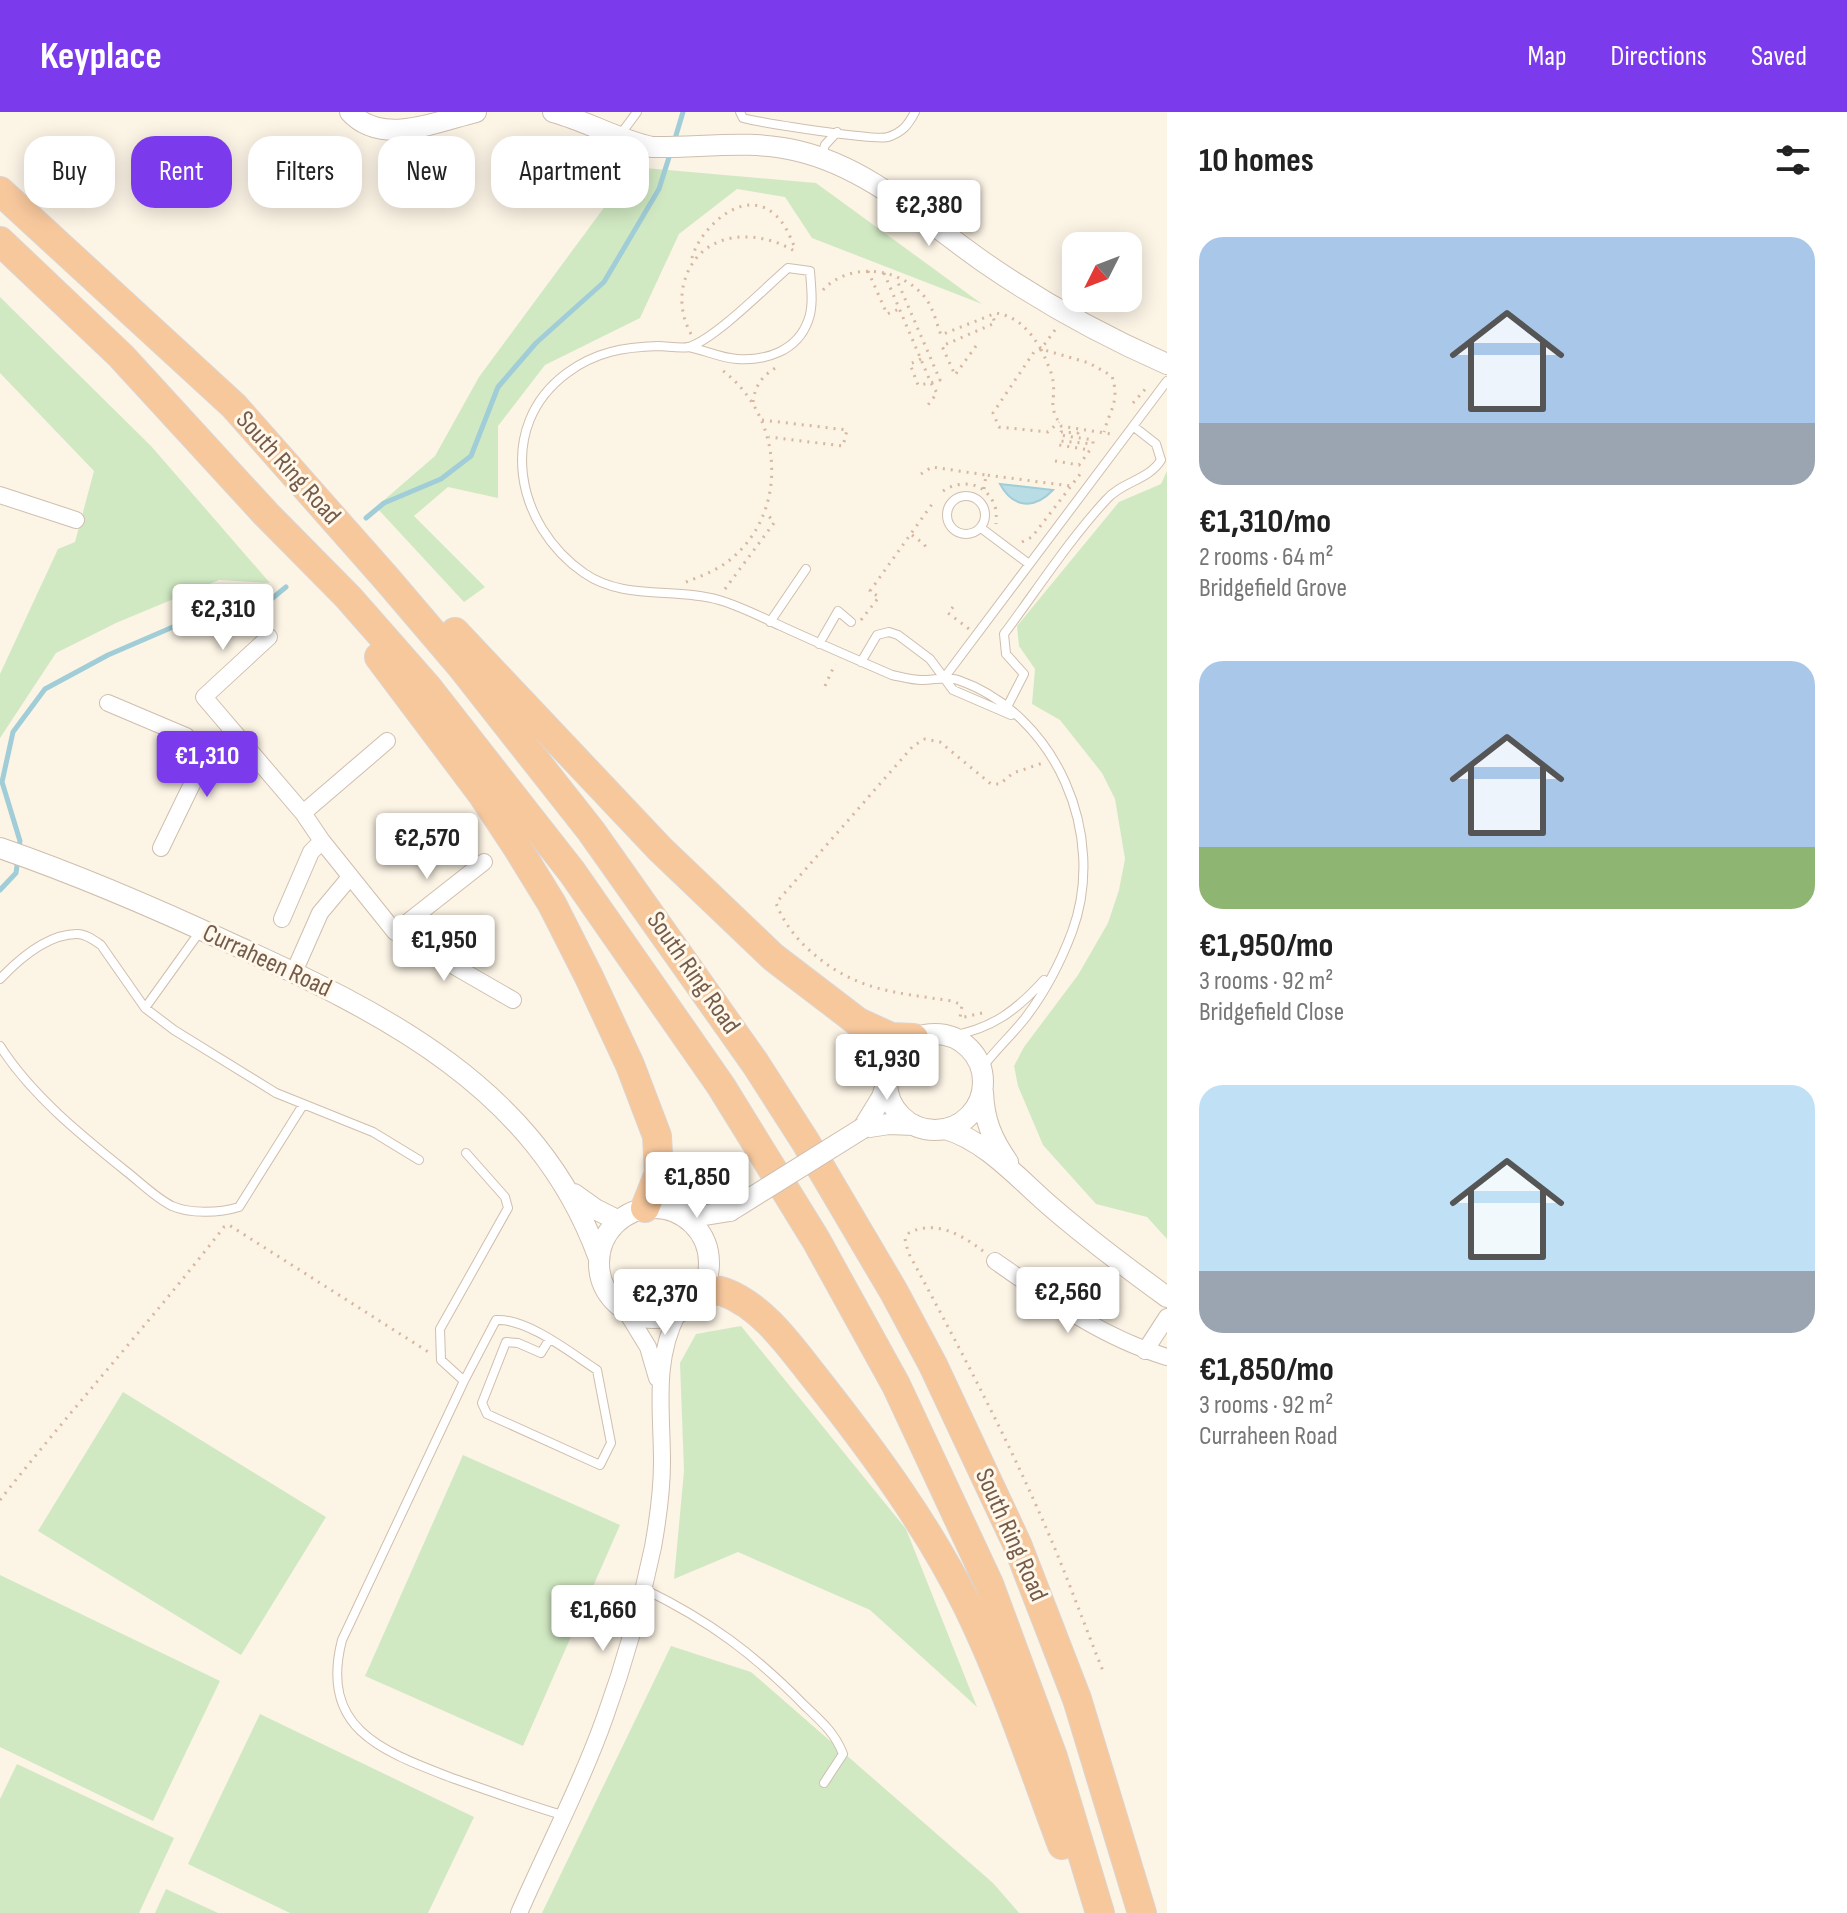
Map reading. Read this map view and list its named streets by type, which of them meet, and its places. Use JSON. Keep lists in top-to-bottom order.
{
  "streets": {
    "highway": ["South Ring Road"],
    "street": ["Curraheen Road"]
  },
  "north": "bottom left",
  "page": {
    "header": "Keyplace",
    "nav": ["Map", "Directions", "Saved"],
    "heading": "10 homes",
    "chip": [
      "Buy",
      "Rent",
      "Filters",
      "New",
      "Apartment"
    ],
    "price": [
      "€2,380",
      "€2,310",
      "€1,310",
      "€2,570",
      "€1,950",
      "€1,930",
      "€1,850",
      "€2,560",
      "€2,370",
      "€1,660"
    ],
    "list": [
      {
        "name": "€1,310/mo",
        "note": "2 rooms · 64 m² · Bridgefield Grove"
      },
      {
        "name": "€1,950/mo",
        "note": "3 rooms · 92 m² · Bridgefield Close"
      },
      {
        "name": "€1,850/mo",
        "note": "3 rooms · 92 m² · Curraheen Road"
      }
    ]
  }
}
